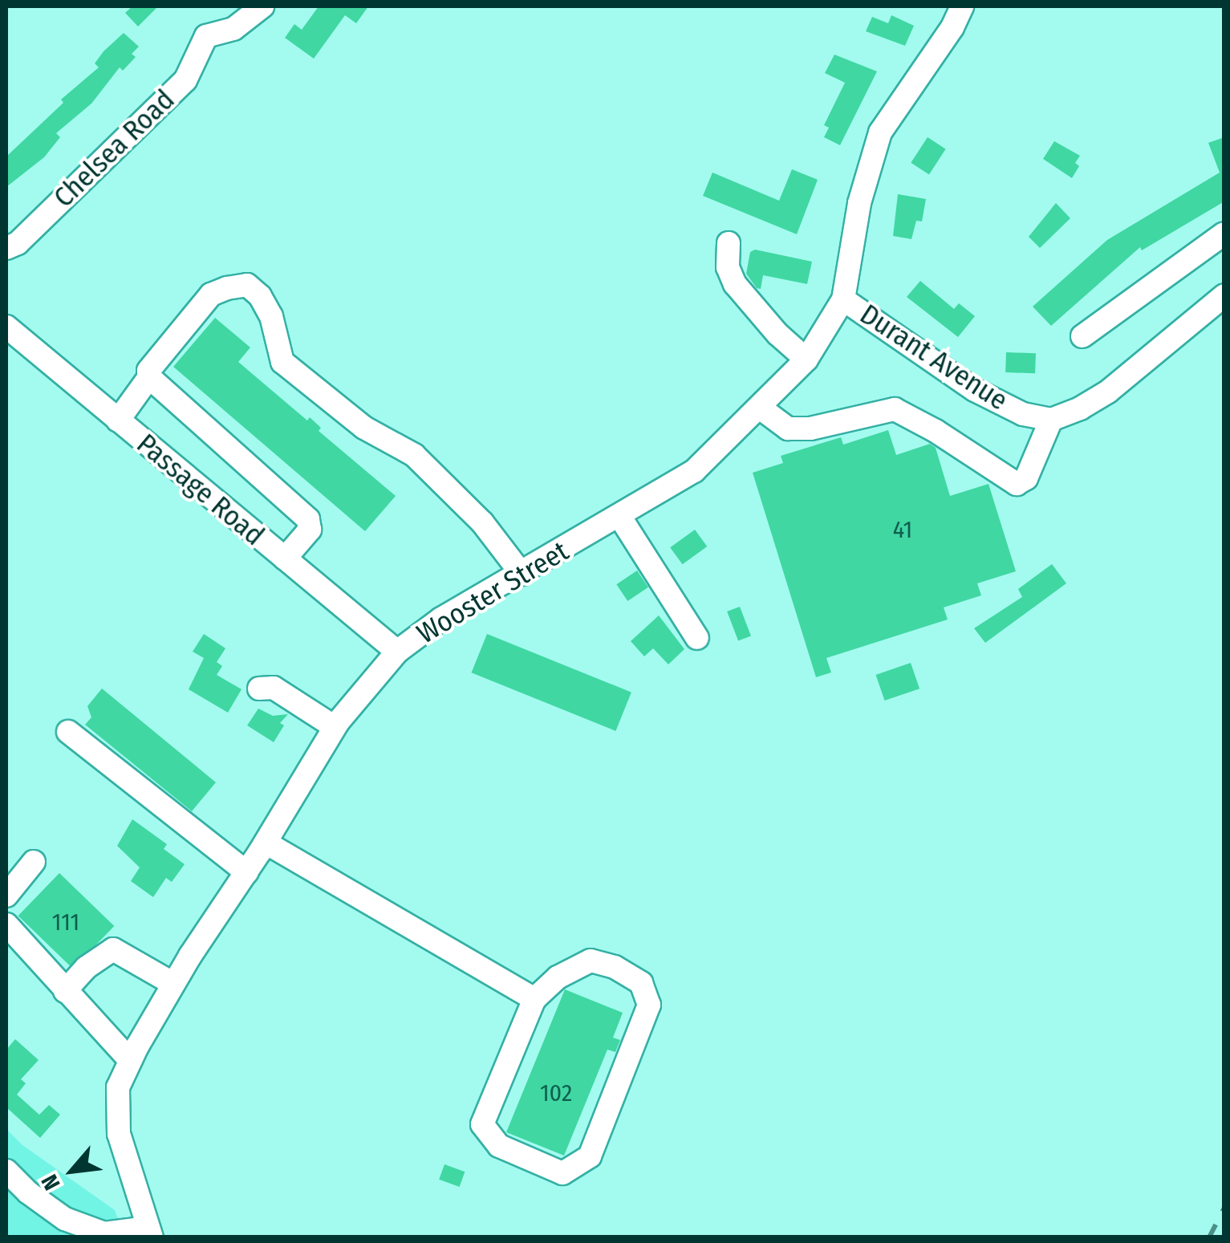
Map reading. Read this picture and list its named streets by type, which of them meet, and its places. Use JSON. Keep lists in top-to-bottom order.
{
  "streets": {
    "street": [
      "Chelsea Road",
      "Durant Avenue",
      "Passage Road",
      "Wooster Street"
    ]
  },
  "crossings": [
    ["Durant Avenue", "Wooster Street"],
    ["Passage Road", "Wooster Street"]
  ],
  "house_numbers": ["41", "111", "102"],
  "north": "bottom left"
}
